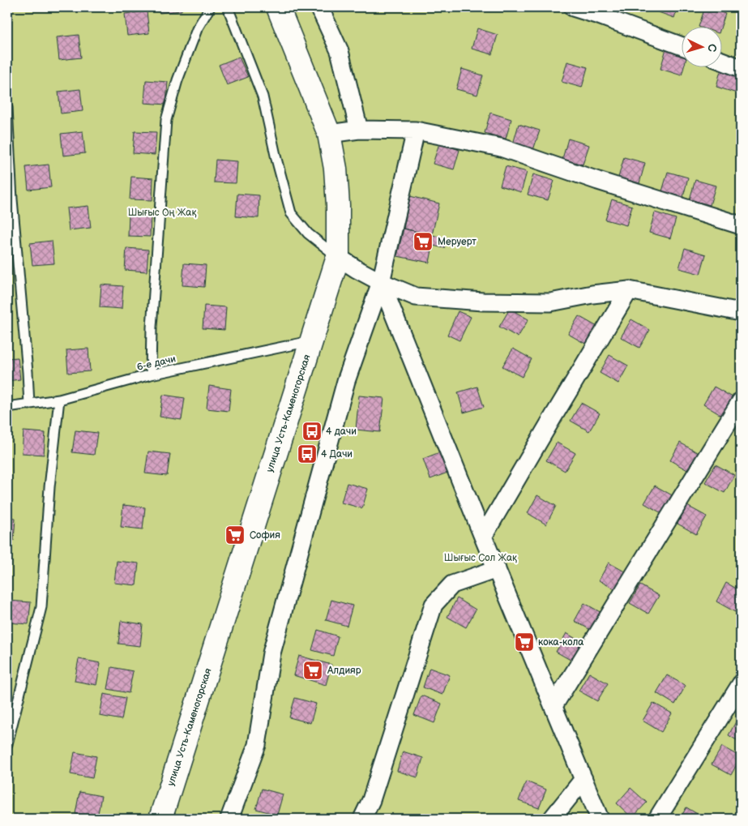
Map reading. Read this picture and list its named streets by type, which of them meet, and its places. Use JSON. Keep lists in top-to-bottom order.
{
  "streets": {
    "street": ["улица Усть-Каменогорская"],
    "lane": ["6-е дачи"]
  },
  "crossings": [
    ["6-е дачи", "улица Усть-Каменогорская"]
  ],
  "parks": ["Шығыс Оң Жақ", "Шығыс Сол Жақ"],
  "places": {
    "supermarket": [
      "Меруерт",
      "София",
      "кока-кола",
      "Алдияр"
    ],
    "bus stop": ["4 дачи", "4 Дачи"]
  },
  "north": "right"
}
